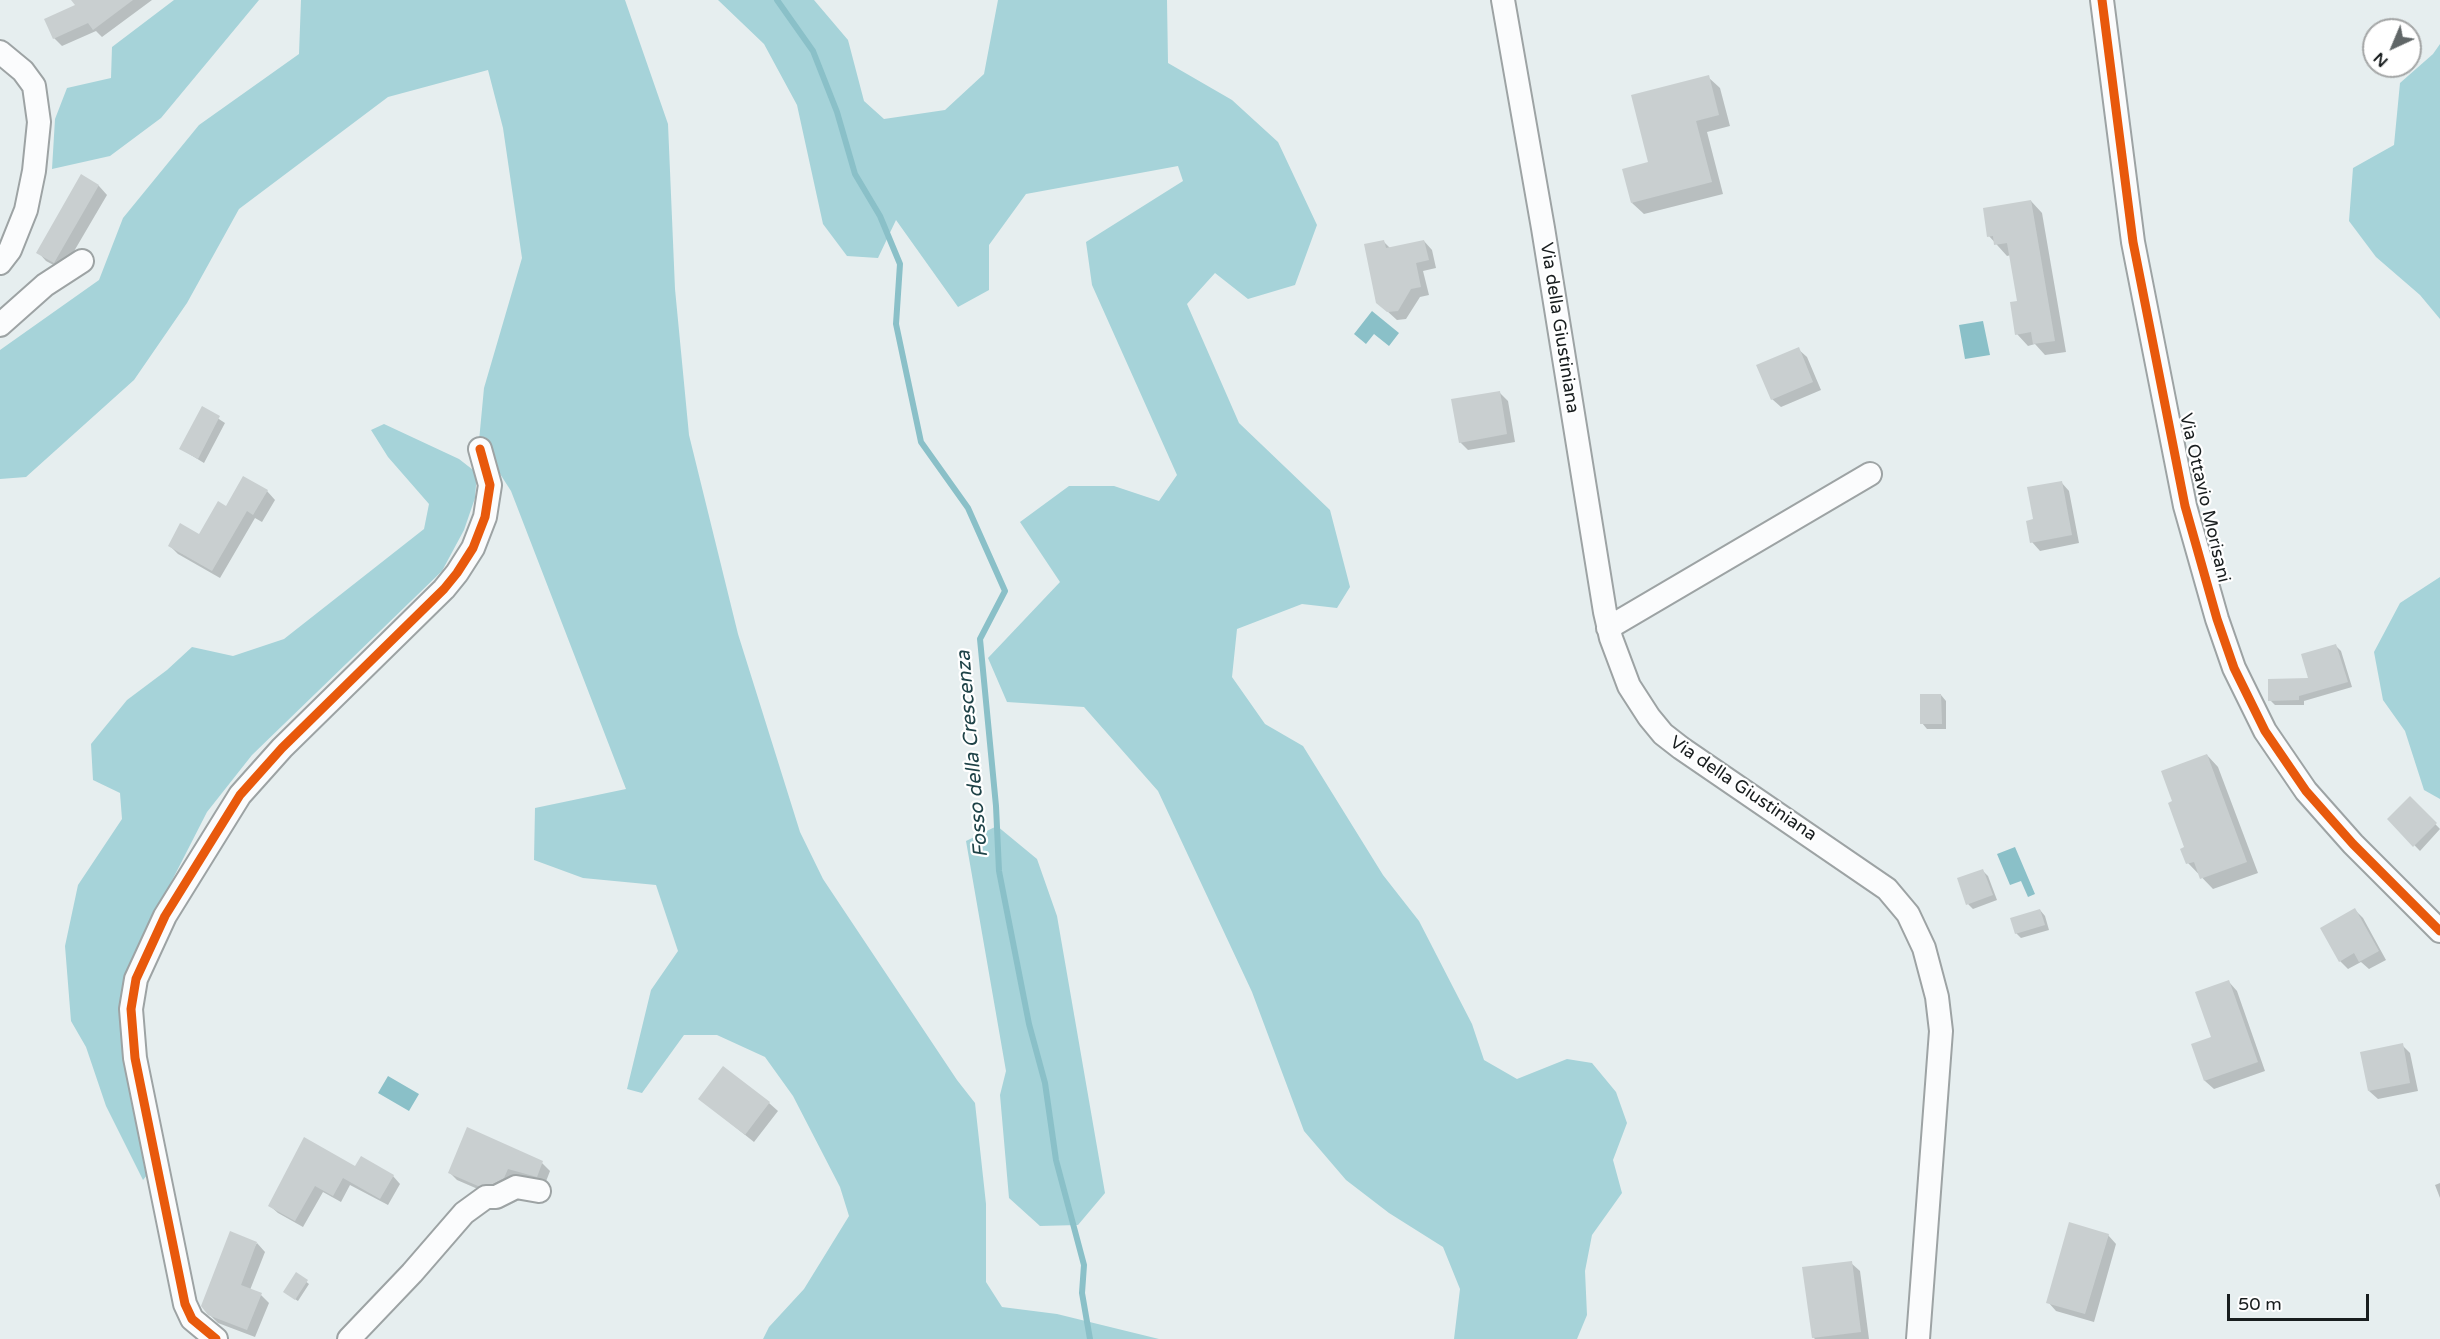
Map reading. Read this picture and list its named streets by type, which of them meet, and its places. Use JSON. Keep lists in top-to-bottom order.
{
  "streets": {
    "street": ["Via della Giustiniana", "Via Ottavio Morisani"]
  },
  "water": ["Fosso della Crescenza"],
  "scale_bar": "50 m",
  "north": "bottom left"
}
